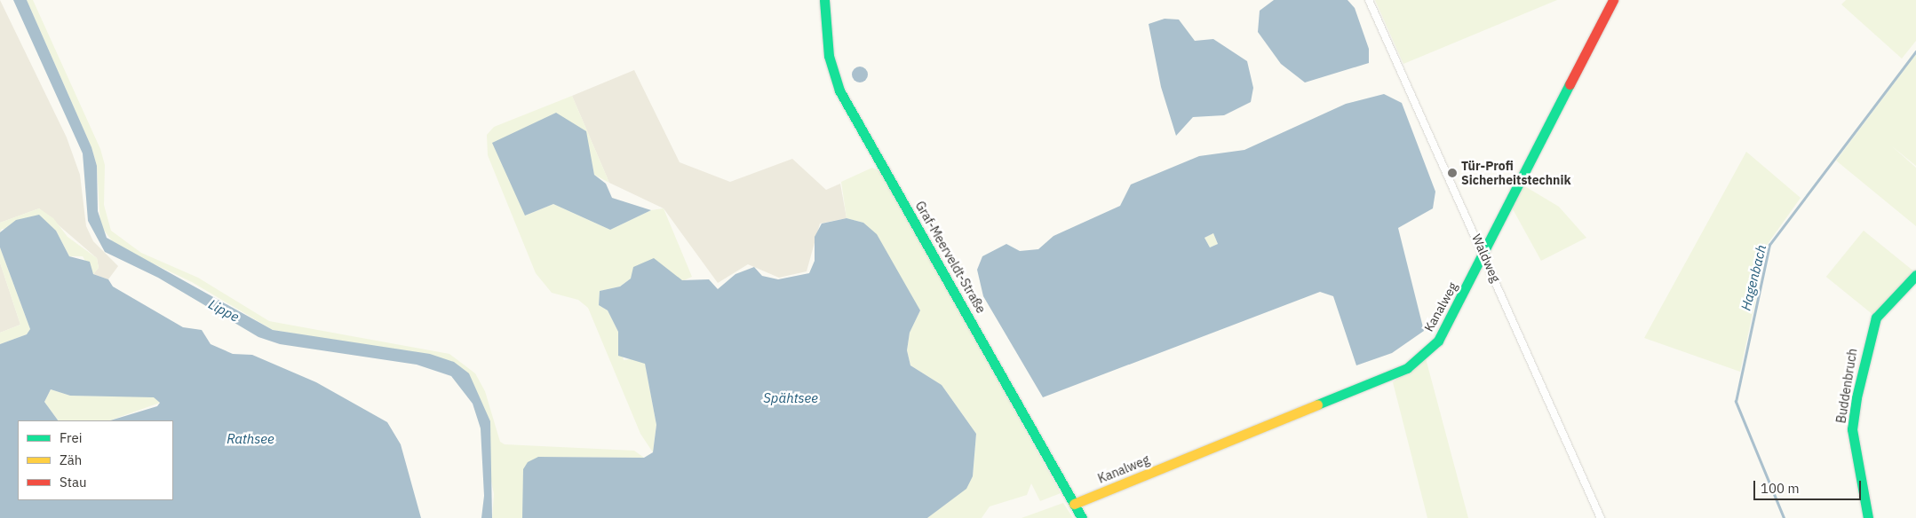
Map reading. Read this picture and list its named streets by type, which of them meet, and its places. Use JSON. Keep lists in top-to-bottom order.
{
  "streets": {
    "street": [
      "Graf-Meerveldt-Straße",
      "Waldweg",
      "Kanalweg",
      "Buddenbruch"
    ]
  },
  "crossings": [
    ["Graf-Meerveldt-Straße", "Kanalweg"],
    ["Waldweg", "Kanalweg"]
  ],
  "water": [
    "Hagenbach",
    "Lippe",
    "Spähtsee",
    "Rathsee"
  ],
  "places": ["Tür-Profi Sicherheitstechnik"],
  "legend": ["Frei", "Zäh", "Stau"],
  "scale_bar": "100 m"
}
